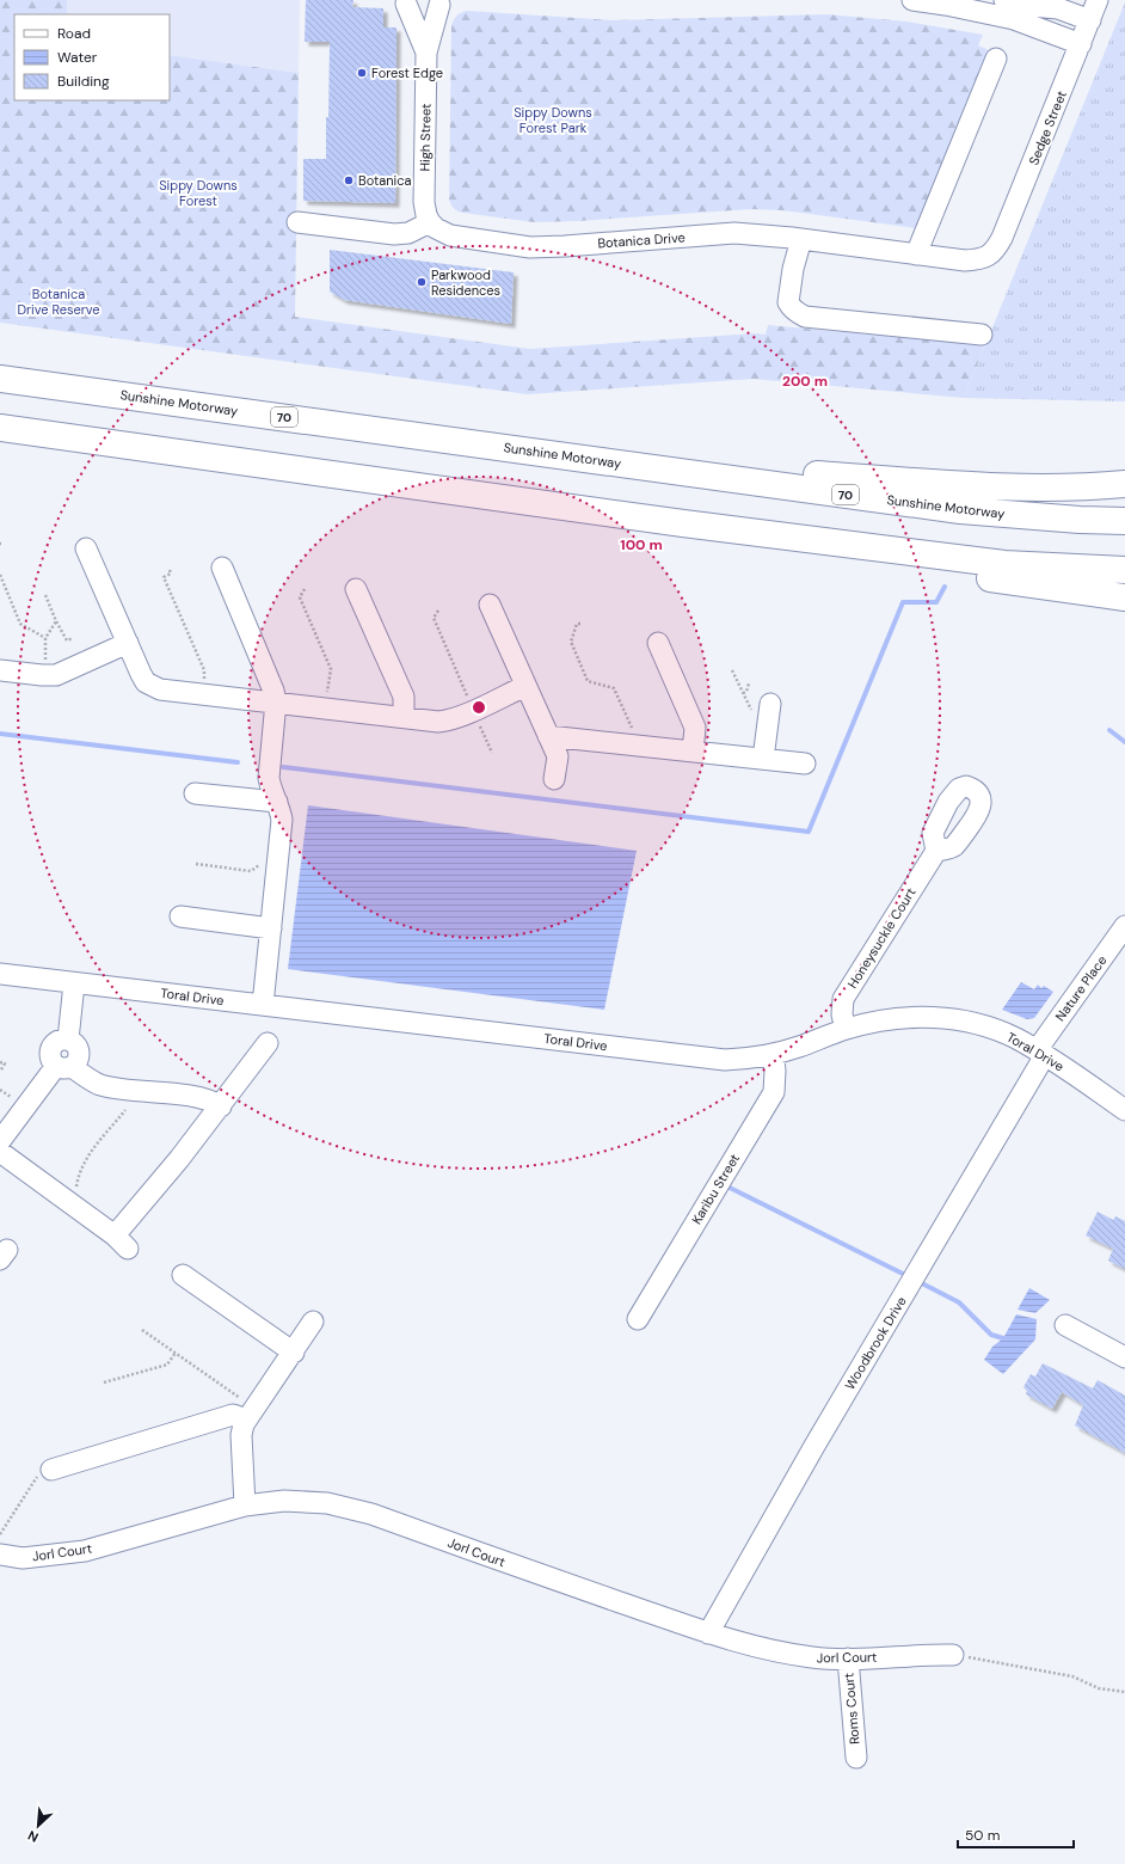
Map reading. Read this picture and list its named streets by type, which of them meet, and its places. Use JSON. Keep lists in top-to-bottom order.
{
  "streets": {
    "highway": ["Sunshine Motorway", "70"],
    "street": [
      "Sedge Street",
      "High Street",
      "Botanica Drive",
      "Honeysuckle Court",
      "Nature Place",
      "Toral Drive",
      "Karibu Street",
      "Woodbrook Drive",
      "Jorl Court",
      "Roms Court"
    ]
  },
  "crossings": [
    ["Sedge Street", "Botanica Drive"],
    ["High Street", "Botanica Drive"],
    ["Honeysuckle Court", "Toral Drive"],
    ["Nature Place", "Toral Drive"],
    ["Nature Place", "Woodbrook Drive"],
    ["Toral Drive", "Karibu Street"],
    ["Toral Drive", "Woodbrook Drive"],
    ["Woodbrook Drive", "Jorl Court"],
    ["Jorl Court", "Roms Court"]
  ],
  "parks": ["Sippy Downs Forest Park", "Sippy Downs Forest", "Botanica Drive Reserve"],
  "places": ["Forest Edge", "Botanica", "Parkwood Residences"],
  "legend": ["Road", "Water", "Building"],
  "scale_bar": "50 m",
  "north": "bottom left",
  "rings": ["200 m", "100 m"]
}
